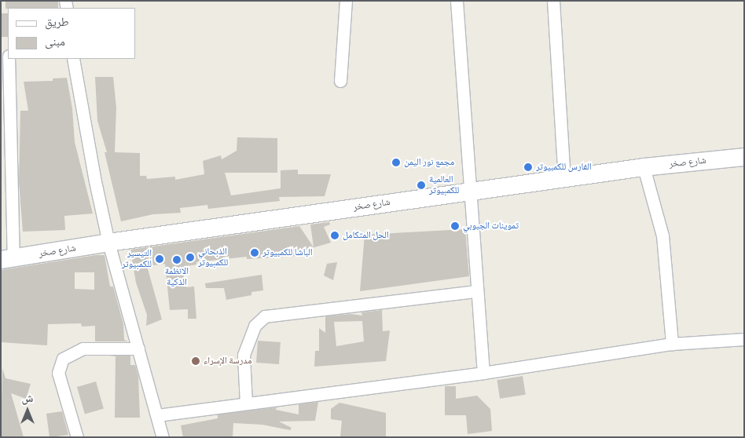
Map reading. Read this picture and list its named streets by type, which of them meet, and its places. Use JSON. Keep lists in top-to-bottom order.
{
  "streets": {
    "street": ["شارع صخر"]
  },
  "places": [
    "مجمع نور اليمن",
    "الفارس للكمبيوتر",
    "العالمية للكمبيوتر",
    "تموينات الجبوبي",
    "الحل المتكامل",
    "الباشا للكمبيوتر",
    "الذبحاني للكمبيوتر",
    "التيسير للكمبيوتر",
    "الانظمة الذكية",
    "مدرسة الإسراء"
  ],
  "legend": ["طريق", "مبنى"],
  "north": "top"
}
